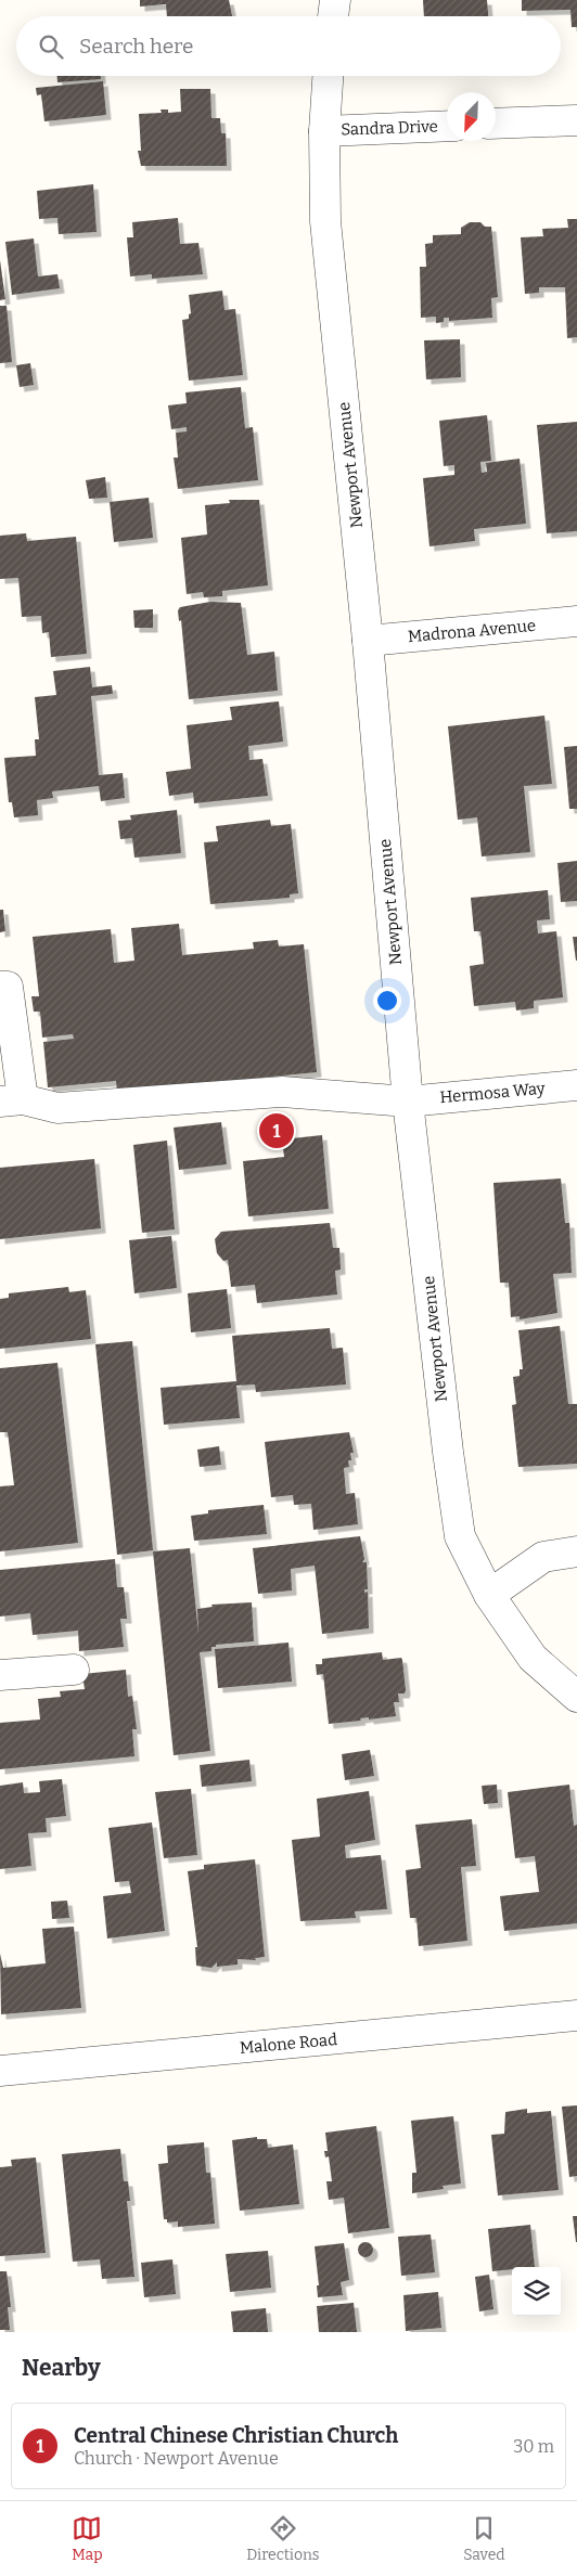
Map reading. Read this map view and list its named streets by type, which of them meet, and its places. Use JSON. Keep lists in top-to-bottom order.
{
  "streets": {
    "street": [
      "Sandra Drive",
      "Newport Avenue",
      "Madrona Avenue",
      "Hermosa Way",
      "Malone Road"
    ]
  },
  "crossings": [
    ["Sandra Drive", "Newport Avenue"],
    ["Newport Avenue", "Madrona Avenue"],
    ["Newport Avenue", "Hermosa Way"]
  ],
  "north": "bottom left",
  "page": {
    "search": "Search here",
    "pins": "1",
    "heading": "Nearby",
    "list": [
      {
        "mark": "1",
        "name": "Central Chinese Christian Church",
        "note": "Church · Newport Avenue",
        "value": "30 m"
      }
    ],
    "nav": ["Map", "Directions", "Saved"]
  }
}
